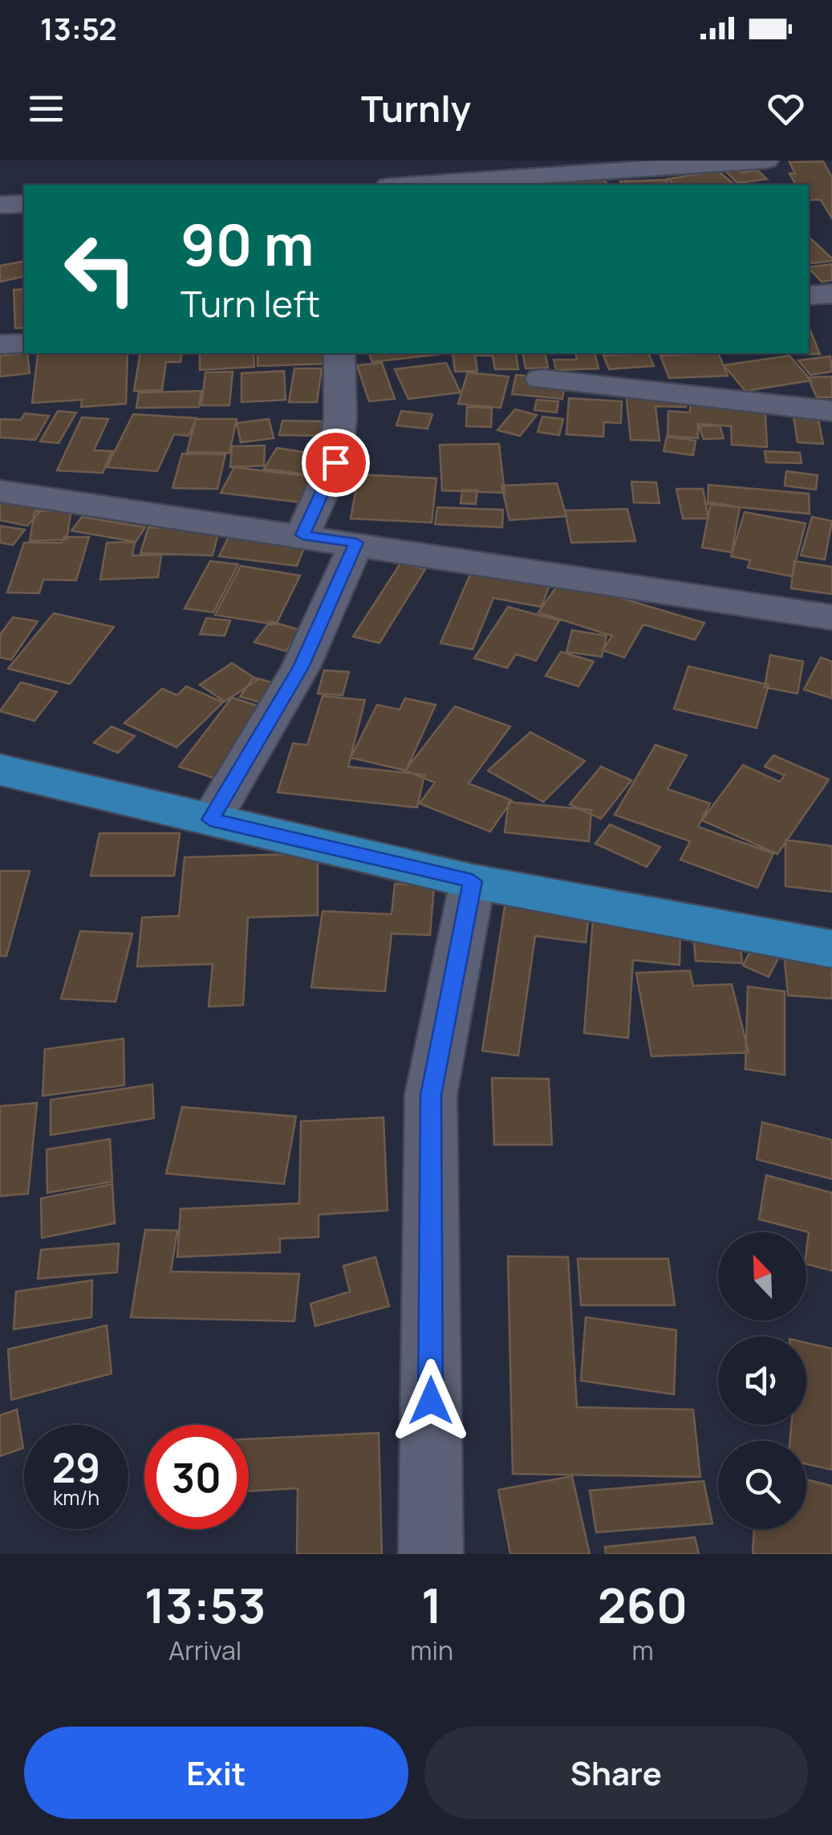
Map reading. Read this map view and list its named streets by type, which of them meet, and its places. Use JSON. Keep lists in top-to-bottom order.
{
  "north": "top left",
  "page": {
    "status": "13:52",
    "header": "Turnly",
    "turn": ["90 m", "Turn left"],
    "speed": "29 km/h",
    "limit": "30",
    "eta": [
      "13:53",
      "Arrival",
      "1",
      "min",
      "260",
      "m"
    ],
    "buttons": ["Exit", "Share"]
  }
}
